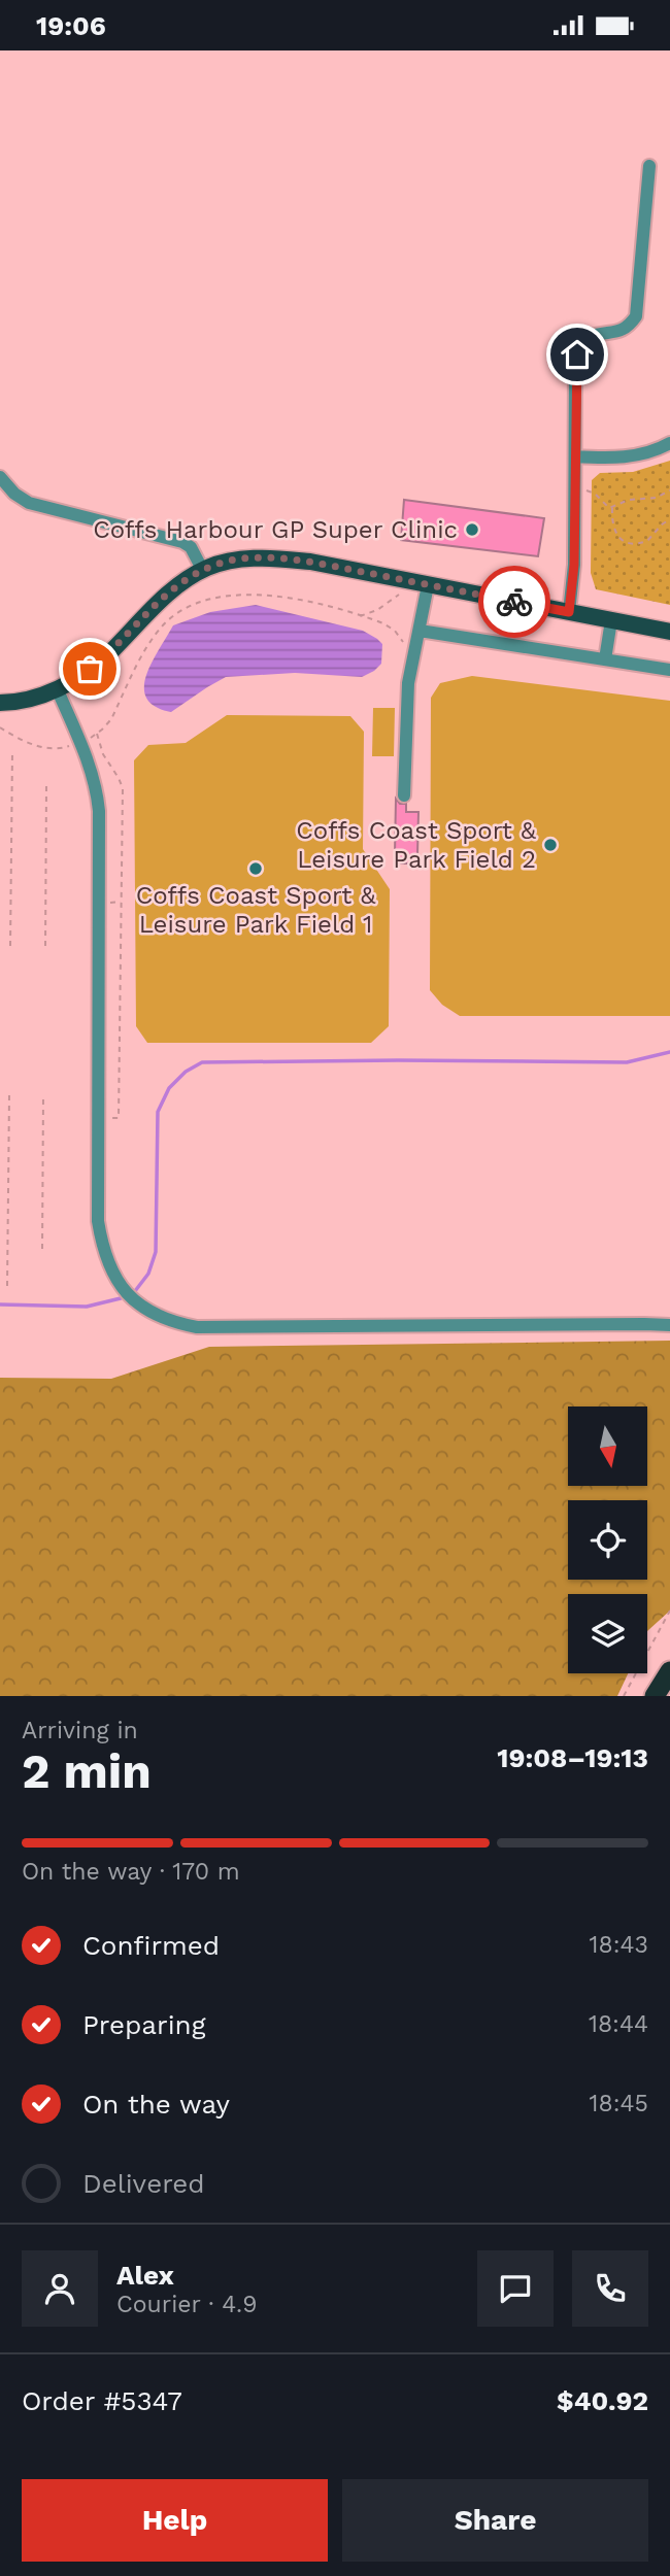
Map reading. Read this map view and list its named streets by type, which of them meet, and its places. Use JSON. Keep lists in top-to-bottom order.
{
  "places": ["Coffs Harbour GP Super Clinic", "Coffs Coast Sport & Leisure Park Field 2", "Coffs Coast Sport & Leisure Park Field 1"],
  "north": "bottom",
  "page": {
    "status": "19:06",
    "heading": ["2 min", "Arriving in", "19:08–19:13"],
    "panel": [
      "Alex",
      "Courier · 4.9",
      "Order #5347",
      "$40.92"
    ],
    "bar": "On the way · 170 m",
    "list": [
      ["Confirmed", "18:43"],
      ["Preparing", "18:44"],
      ["On the way", "18:45"],
      "Delivered"
    ],
    "buttons": ["Help", "Share"]
  }
}
